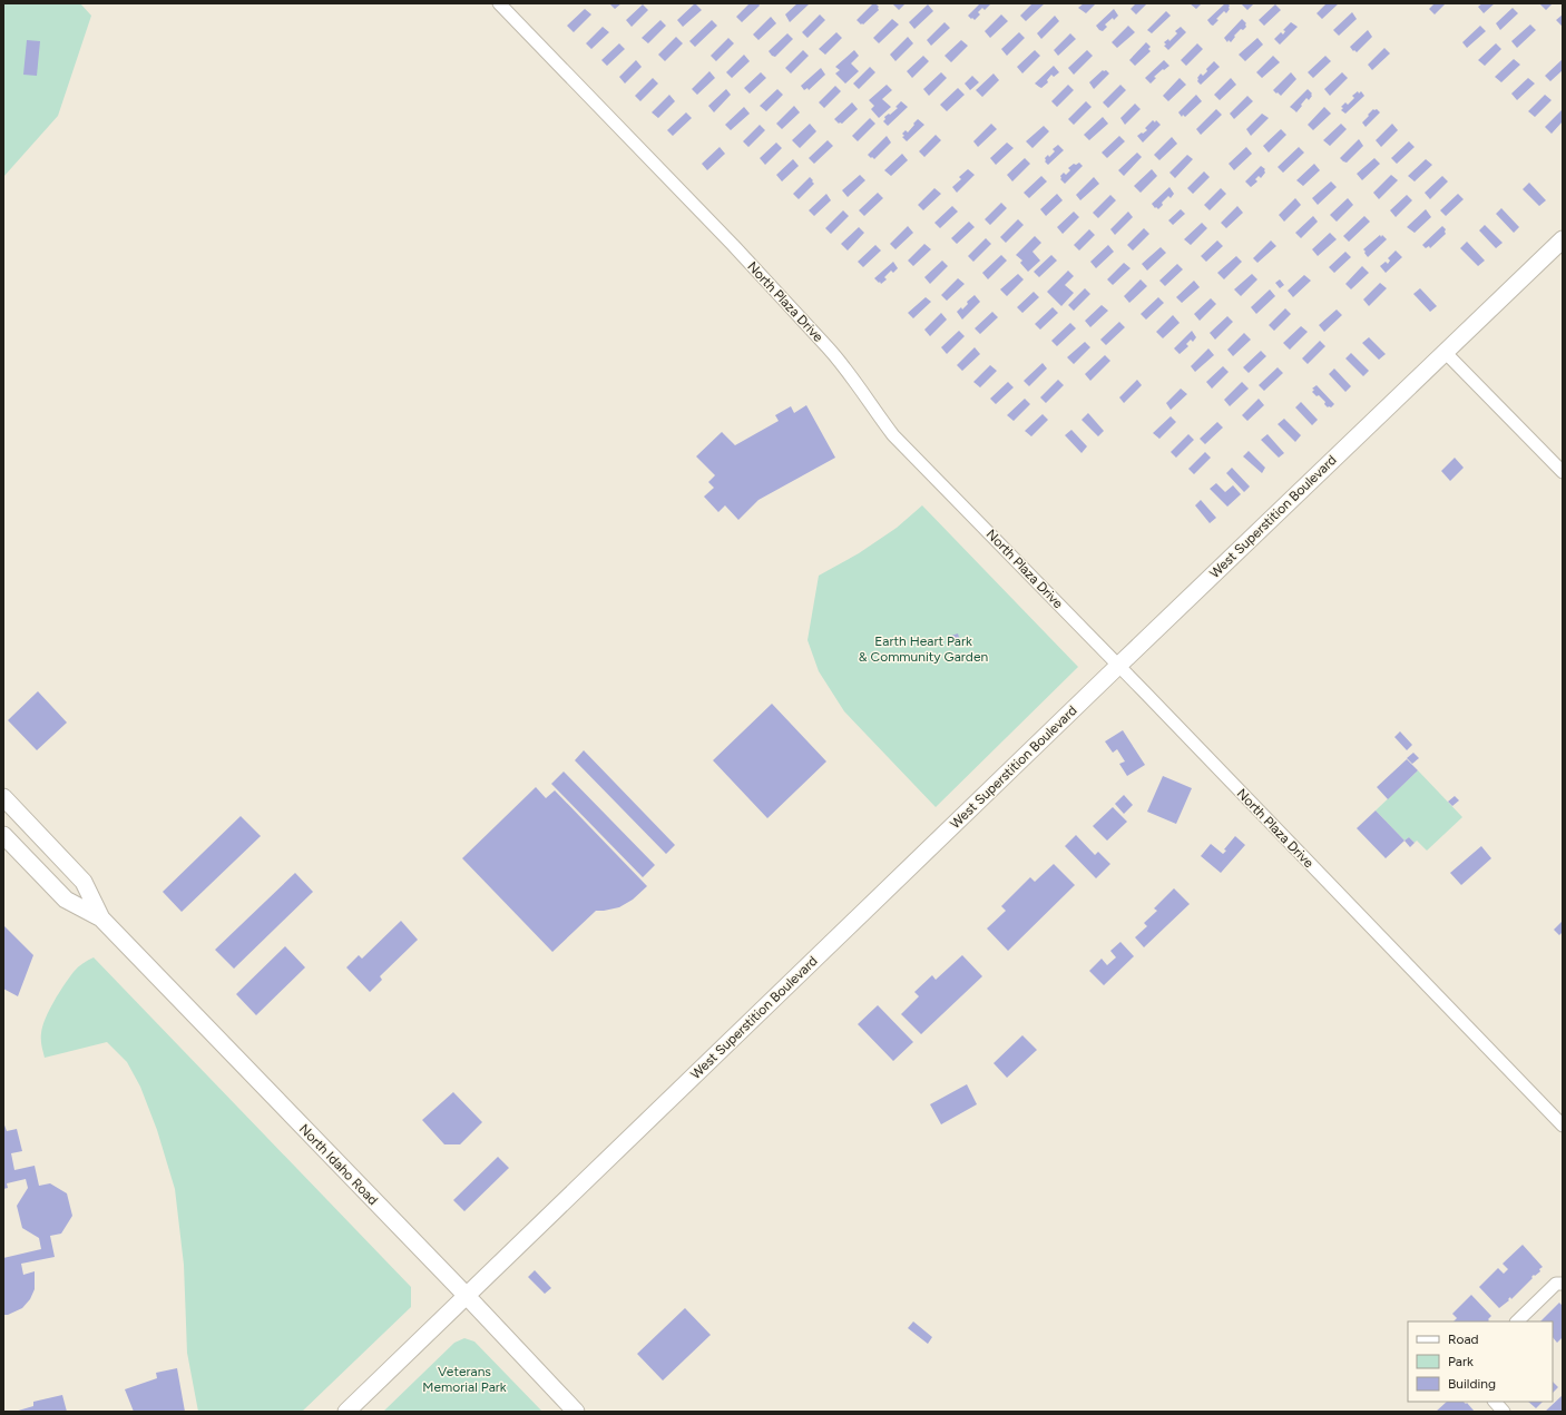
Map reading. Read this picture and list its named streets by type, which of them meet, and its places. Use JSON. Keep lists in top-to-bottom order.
{
  "streets": {
    "main road": ["West Superstition Boulevard", "North Idaho Road"],
    "street": ["North Plaza Drive"]
  },
  "crossings": [
    ["North Plaza Drive", "West Superstition Boulevard"],
    ["West Superstition Boulevard", "North Idaho Road"]
  ],
  "parks": ["Earth Heart Park & Community Garden", "Veterans Memorial Park"],
  "legend": ["Road", "Park", "Building"]
}
